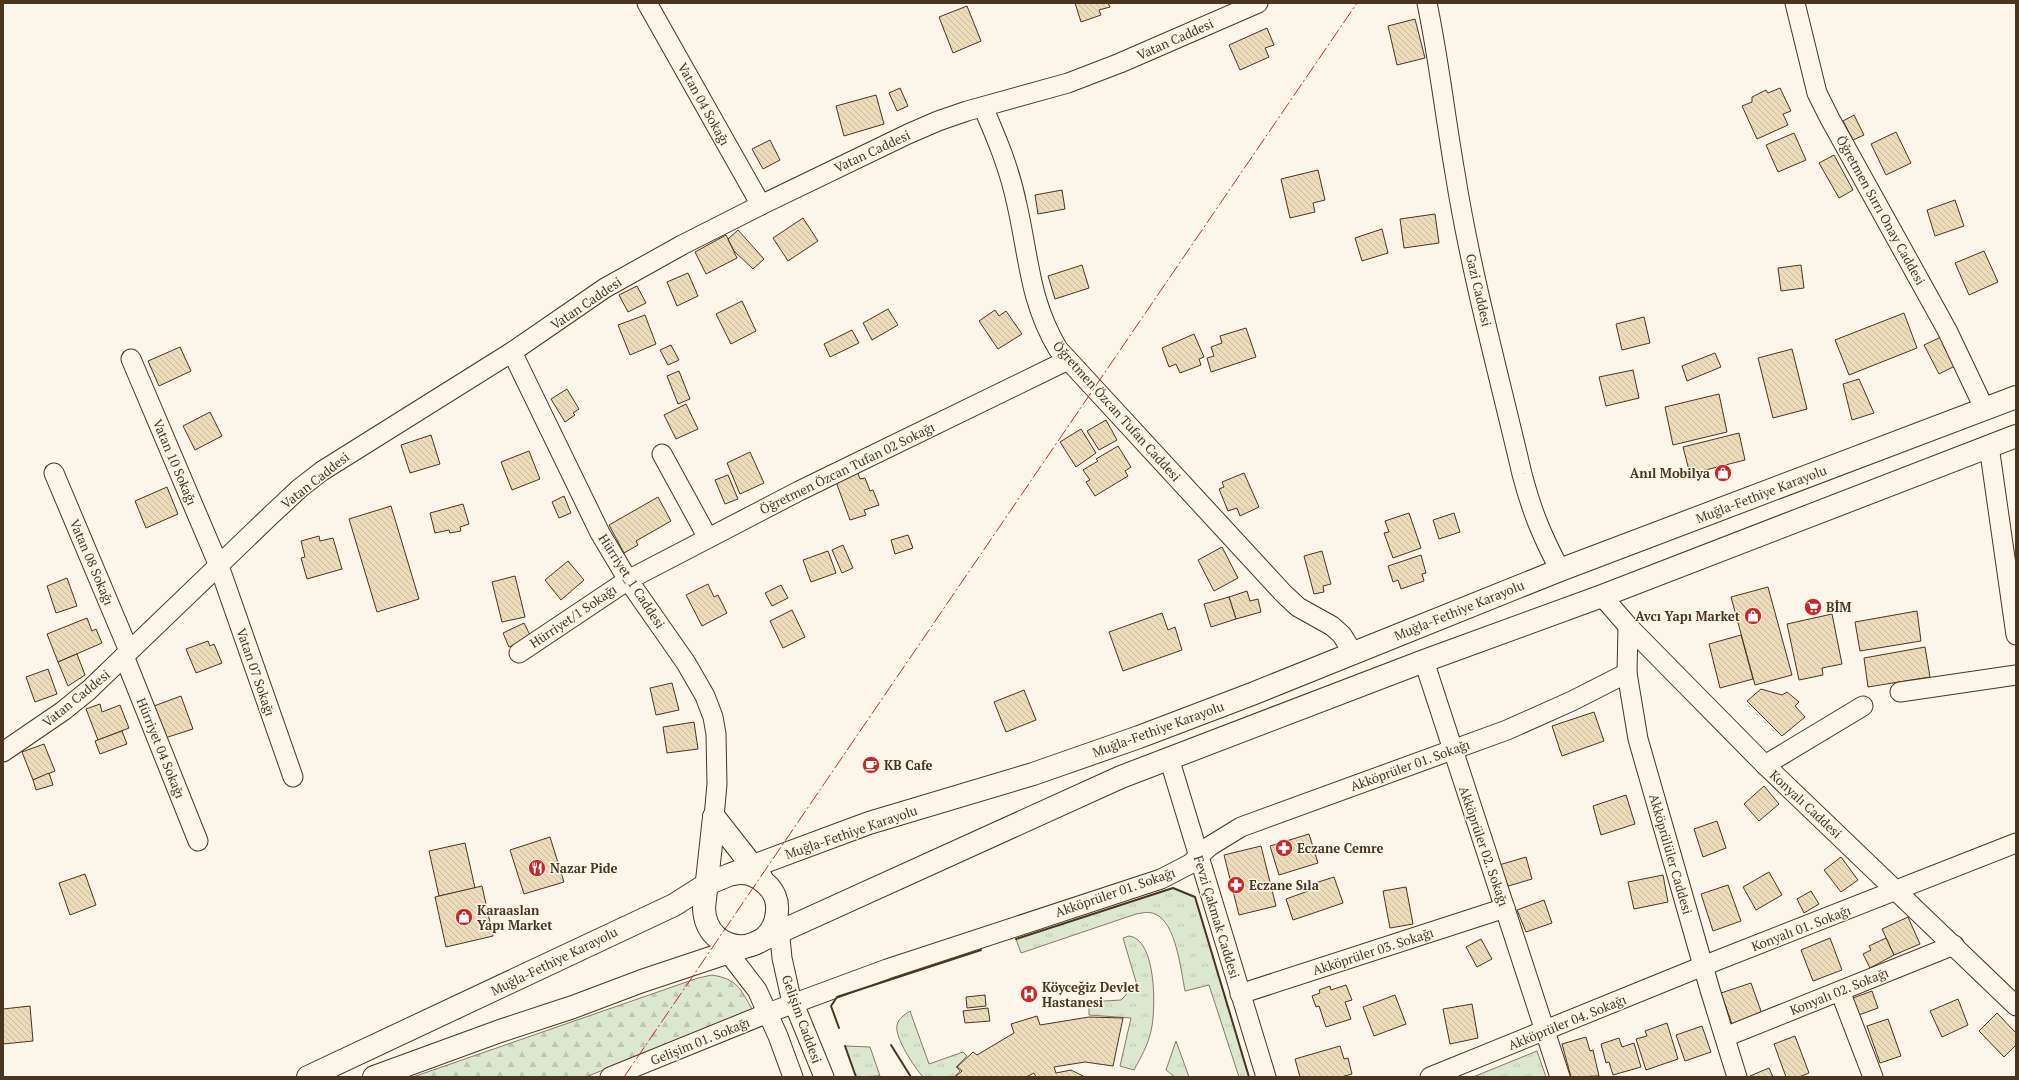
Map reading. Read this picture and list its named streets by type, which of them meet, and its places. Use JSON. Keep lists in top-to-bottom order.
{
  "streets": {
    "highway": ["Muğla-Fethiye Karayolu"],
    "street": [
      "Vatan Caddesi",
      "Vatan 04 Sokağı",
      "Öğretmen Sırrı Onay Caddesi",
      "Gazi Caddesi",
      "Öğretmen Özcan Tufan Caddesi",
      "Vatan 10 Sokağı",
      "Öğretmen Özcan Tufan 02 Sokağı",
      "Vatan 08 Sokağı",
      "Hürriyet_1 Caddesi",
      "Hürriyet/1 Sokağı",
      "Vatan 07 Sokağı",
      "Hürriyet 04 Sokağı",
      "Akköprüler 01. Sokağı",
      "Konyalı Caddesi",
      "Akköprüler 02. Sokağı",
      "Akköprülüler Caddesi",
      "Fevzi Çakmak Caddesi",
      "Konyalı 01. Sokağı",
      "Akköprüler 03. Sokağı",
      "Konyalı 02. Sokağı",
      "Gelişim Caddesi",
      "Akköprüler 04. Sokağı",
      "Gelişim 01. Sokağı"
    ]
  },
  "crossings": [
    ["Vatan Caddesi", "Vatan 04 Sokağı"],
    ["Vatan Caddesi", "Öğretmen Özcan Tufan Caddesi"],
    ["Vatan Caddesi", "Vatan 10 Sokağı"],
    ["Vatan Caddesi", "Vatan 08 Sokağı"],
    ["Vatan Caddesi", "Hürriyet_1 Caddesi"],
    ["Vatan Caddesi", "Vatan 07 Sokağı"],
    ["Vatan Caddesi", "Hürriyet 04 Sokağı"],
    ["Öğretmen Sırrı Onay Caddesi", "Muğla-Fethiye Karayolu"],
    ["Gazi Caddesi", "Muğla-Fethiye Karayolu"],
    ["Öğretmen Özcan Tufan Caddesi", "Öğretmen Özcan Tufan 02 Sokağı"],
    ["Öğretmen Özcan Tufan Caddesi", "Muğla-Fethiye Karayolu"],
    ["Vatan 10 Sokağı", "Vatan 07 Sokağı"],
    ["Öğretmen Özcan Tufan 02 Sokağı", "Hürriyet_1 Caddesi"],
    ["Öğretmen Özcan Tufan 02 Sokağı", "Hürriyet/1 Sokağı"],
    ["Muğla-Fethiye Karayolu", "Gelişim Caddesi"],
    ["Vatan 08 Sokağı", "Hürriyet 04 Sokağı"],
    ["Hürriyet_1 Caddesi", "Hürriyet/1 Sokağı"],
    ["Akköprüler 01. Sokağı", "Akköprüler 02. Sokağı"],
    ["Akköprüler 01. Sokağı", "Akköprülüler Caddesi"],
    ["Akköprüler 01. Sokağı", "Fevzi Çakmak Caddesi"],
    ["Akköprüler 01. Sokağı", "Gelişim Caddesi"],
    ["Akköprüler 01. Sokağı", "Gelişim 01. Sokağı"],
    ["Konyalı Caddesi", "Akköprülüler Caddesi"],
    ["Konyalı Caddesi", "Konyalı 01. Sokağı"],
    ["Konyalı Caddesi", "Konyalı 02. Sokağı"],
    ["Akköprüler 02. Sokağı", "Akköprüler 03. Sokağı"],
    ["Akköprüler 02. Sokağı", "Akköprüler 04. Sokağı"],
    ["Akköprülüler Caddesi", "Konyalı 01. Sokağı"],
    ["Akköprülüler Caddesi", "Konyalı 02. Sokağı"],
    ["Akköprülüler Caddesi", "Akköprüler 04. Sokağı"],
    ["Fevzi Çakmak Caddesi", "Akköprüler 03. Sokağı"],
    ["Konyalı 01. Sokağı", "Akköprüler 04. Sokağı"]
  ],
  "places": {
    "shop": ["Anıl Mobilya", "Avcı Yapı Market", "Karaaslan Yapı Market"],
    "supermarket": ["BİM"],
    "cafe": ["KB Cafe"],
    "pharmacy": ["Eczane Cemre", "Eczane Sıla"],
    "restaurant": ["Nazar Pide"],
    "hospital": ["Köyceğiz Devlet Hastanesi"]
  }
}
